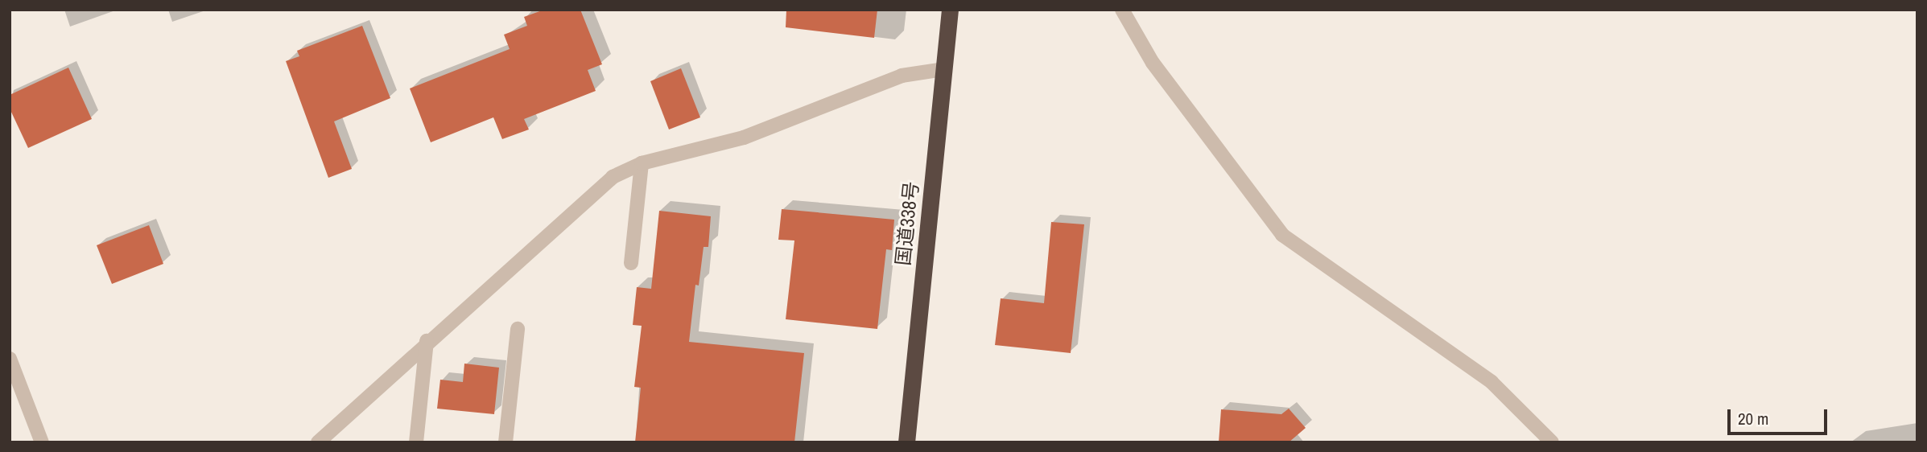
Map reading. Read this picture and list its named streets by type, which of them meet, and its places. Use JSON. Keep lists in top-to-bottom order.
{
  "streets": {
    "highway": ["国道338号"]
  },
  "scale_bar": "20 m"
}
